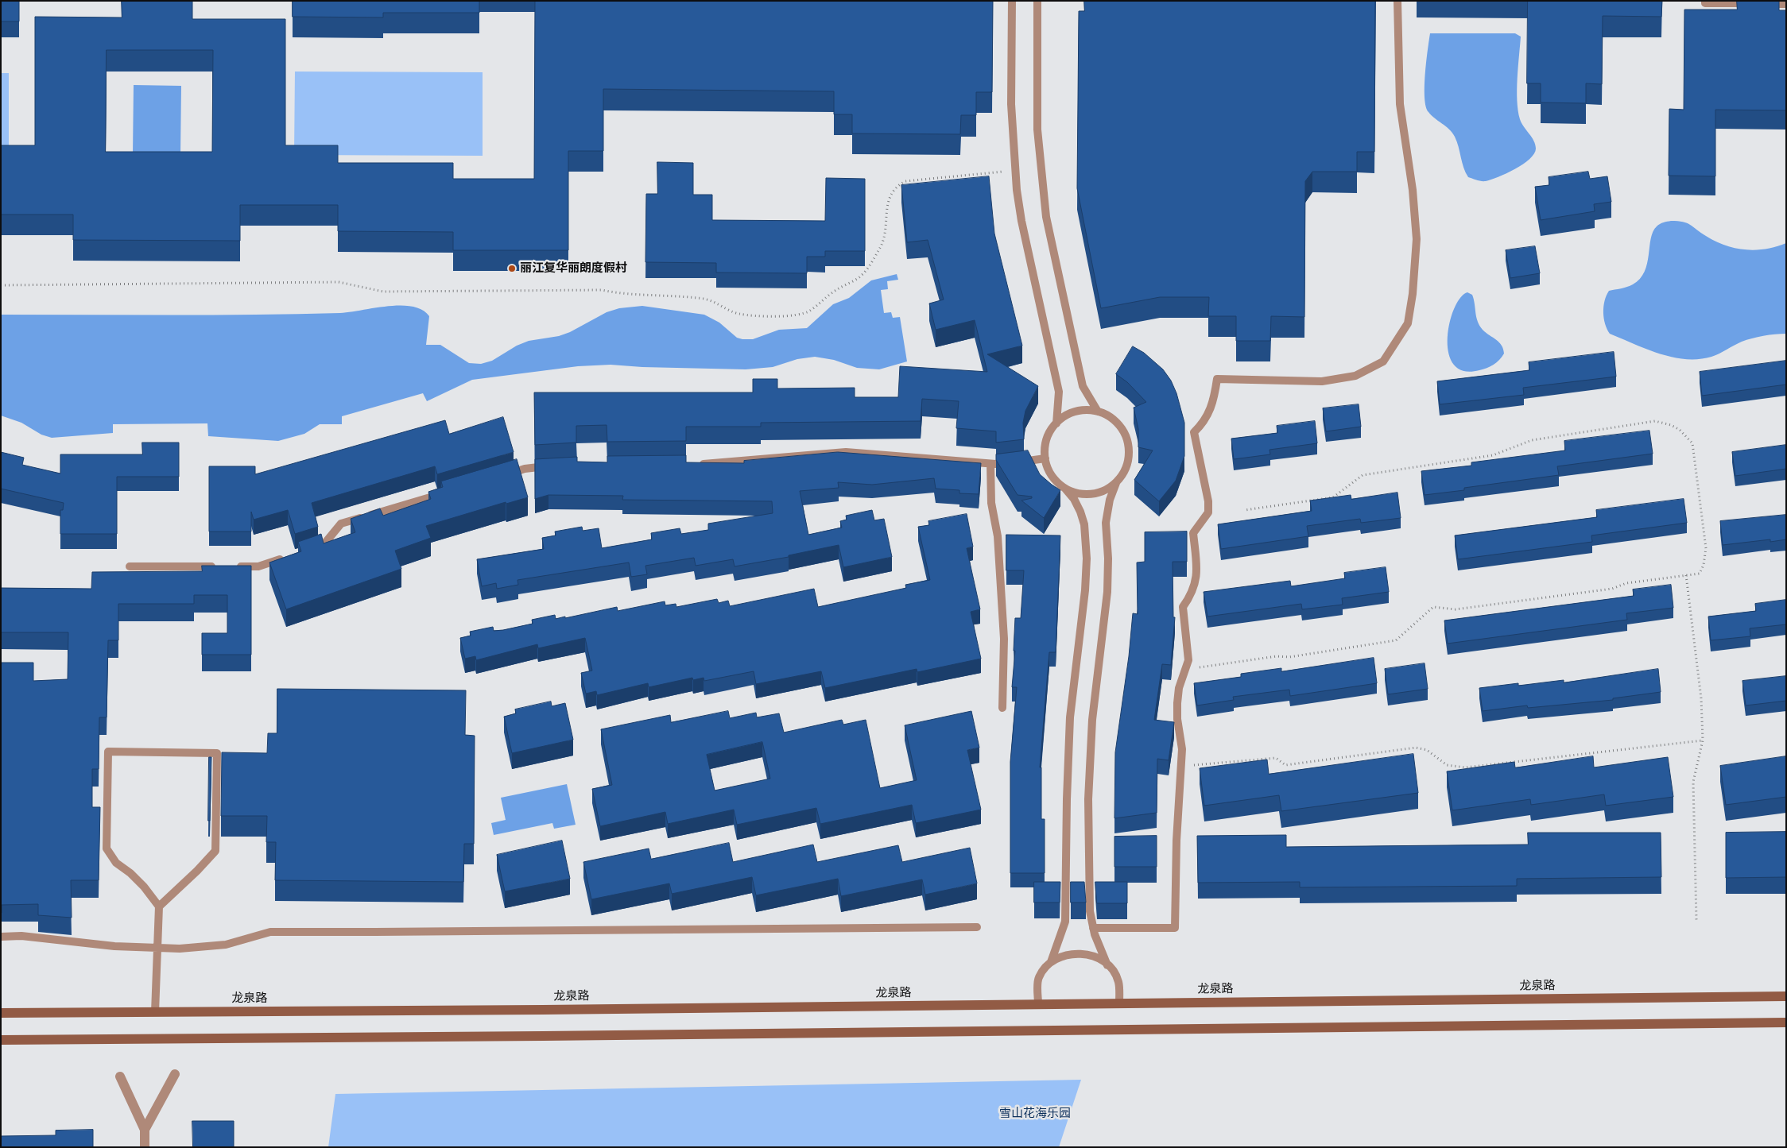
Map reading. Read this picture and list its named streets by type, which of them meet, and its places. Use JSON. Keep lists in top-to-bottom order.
{
  "streets": {
    "main road": ["龙泉路"]
  },
  "parks": ["雪山花海乐园"],
  "places": ["丽江复华丽朗度假村"]
}
